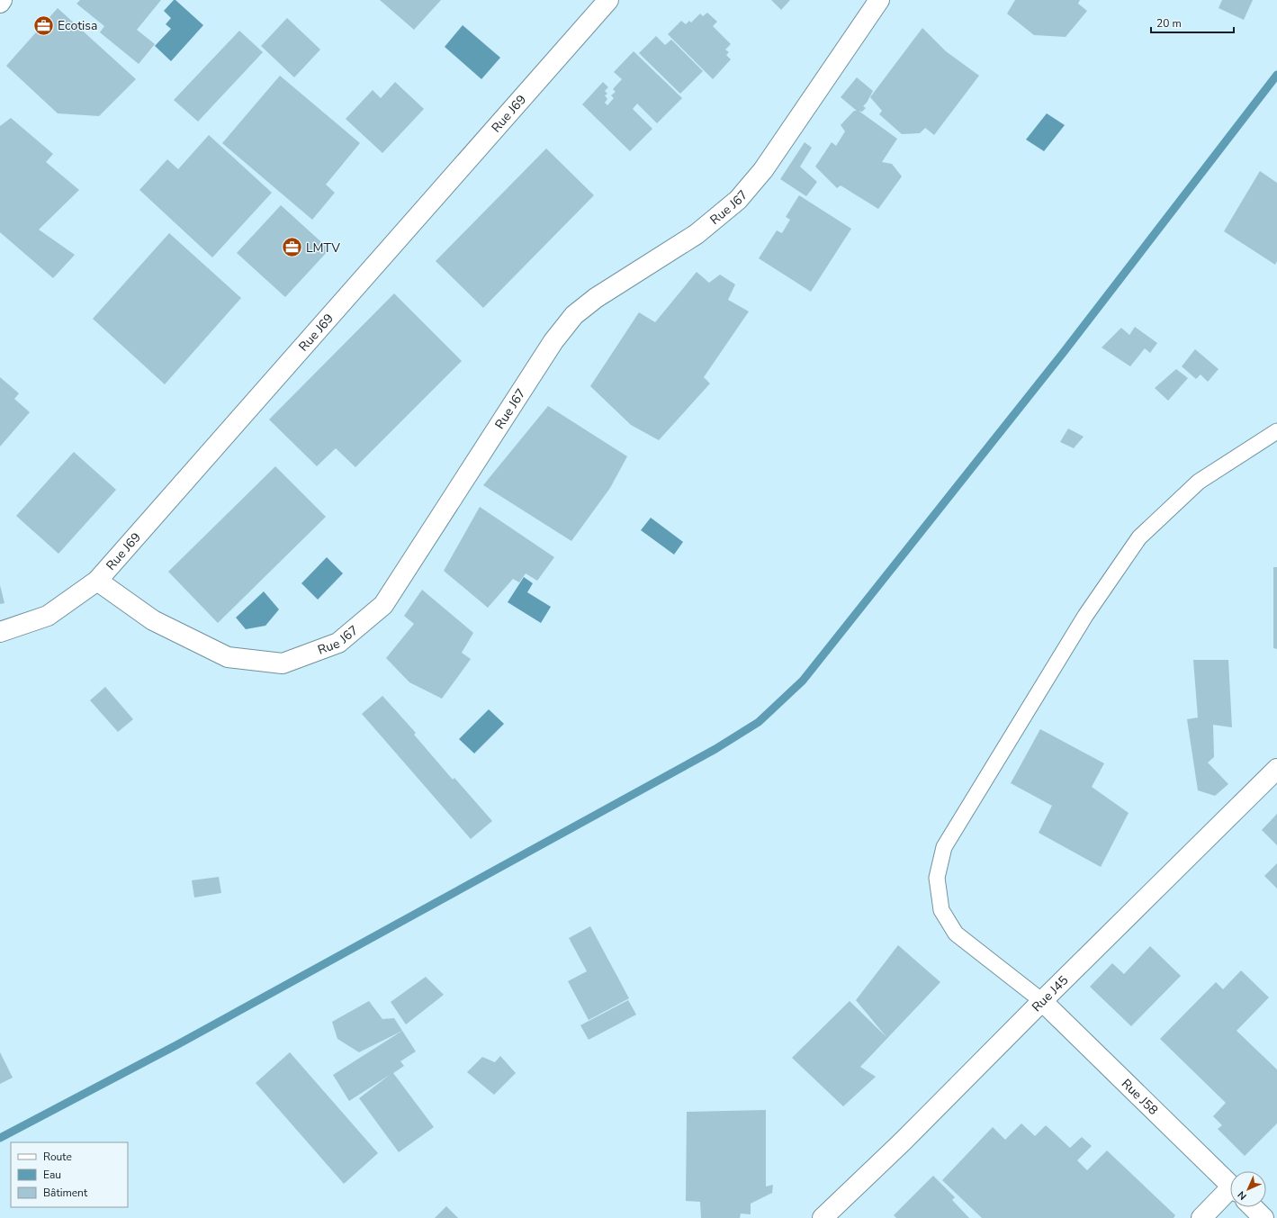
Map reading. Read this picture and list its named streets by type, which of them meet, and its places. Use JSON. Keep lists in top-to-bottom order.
{
  "streets": {
    "street": [
      "Rue J69",
      "Rue J67",
      "Rue J45",
      "Rue J58"
    ]
  },
  "crossings": [
    ["Rue J69", "Rue J67"],
    ["Rue J45", "Rue J58"]
  ],
  "places": {
    "office": ["Ecotisa", "LMTV"]
  },
  "legend": ["Route", "Eau", "Bâtiment"],
  "scale_bar": "20 m",
  "north": "bottom left"
}
